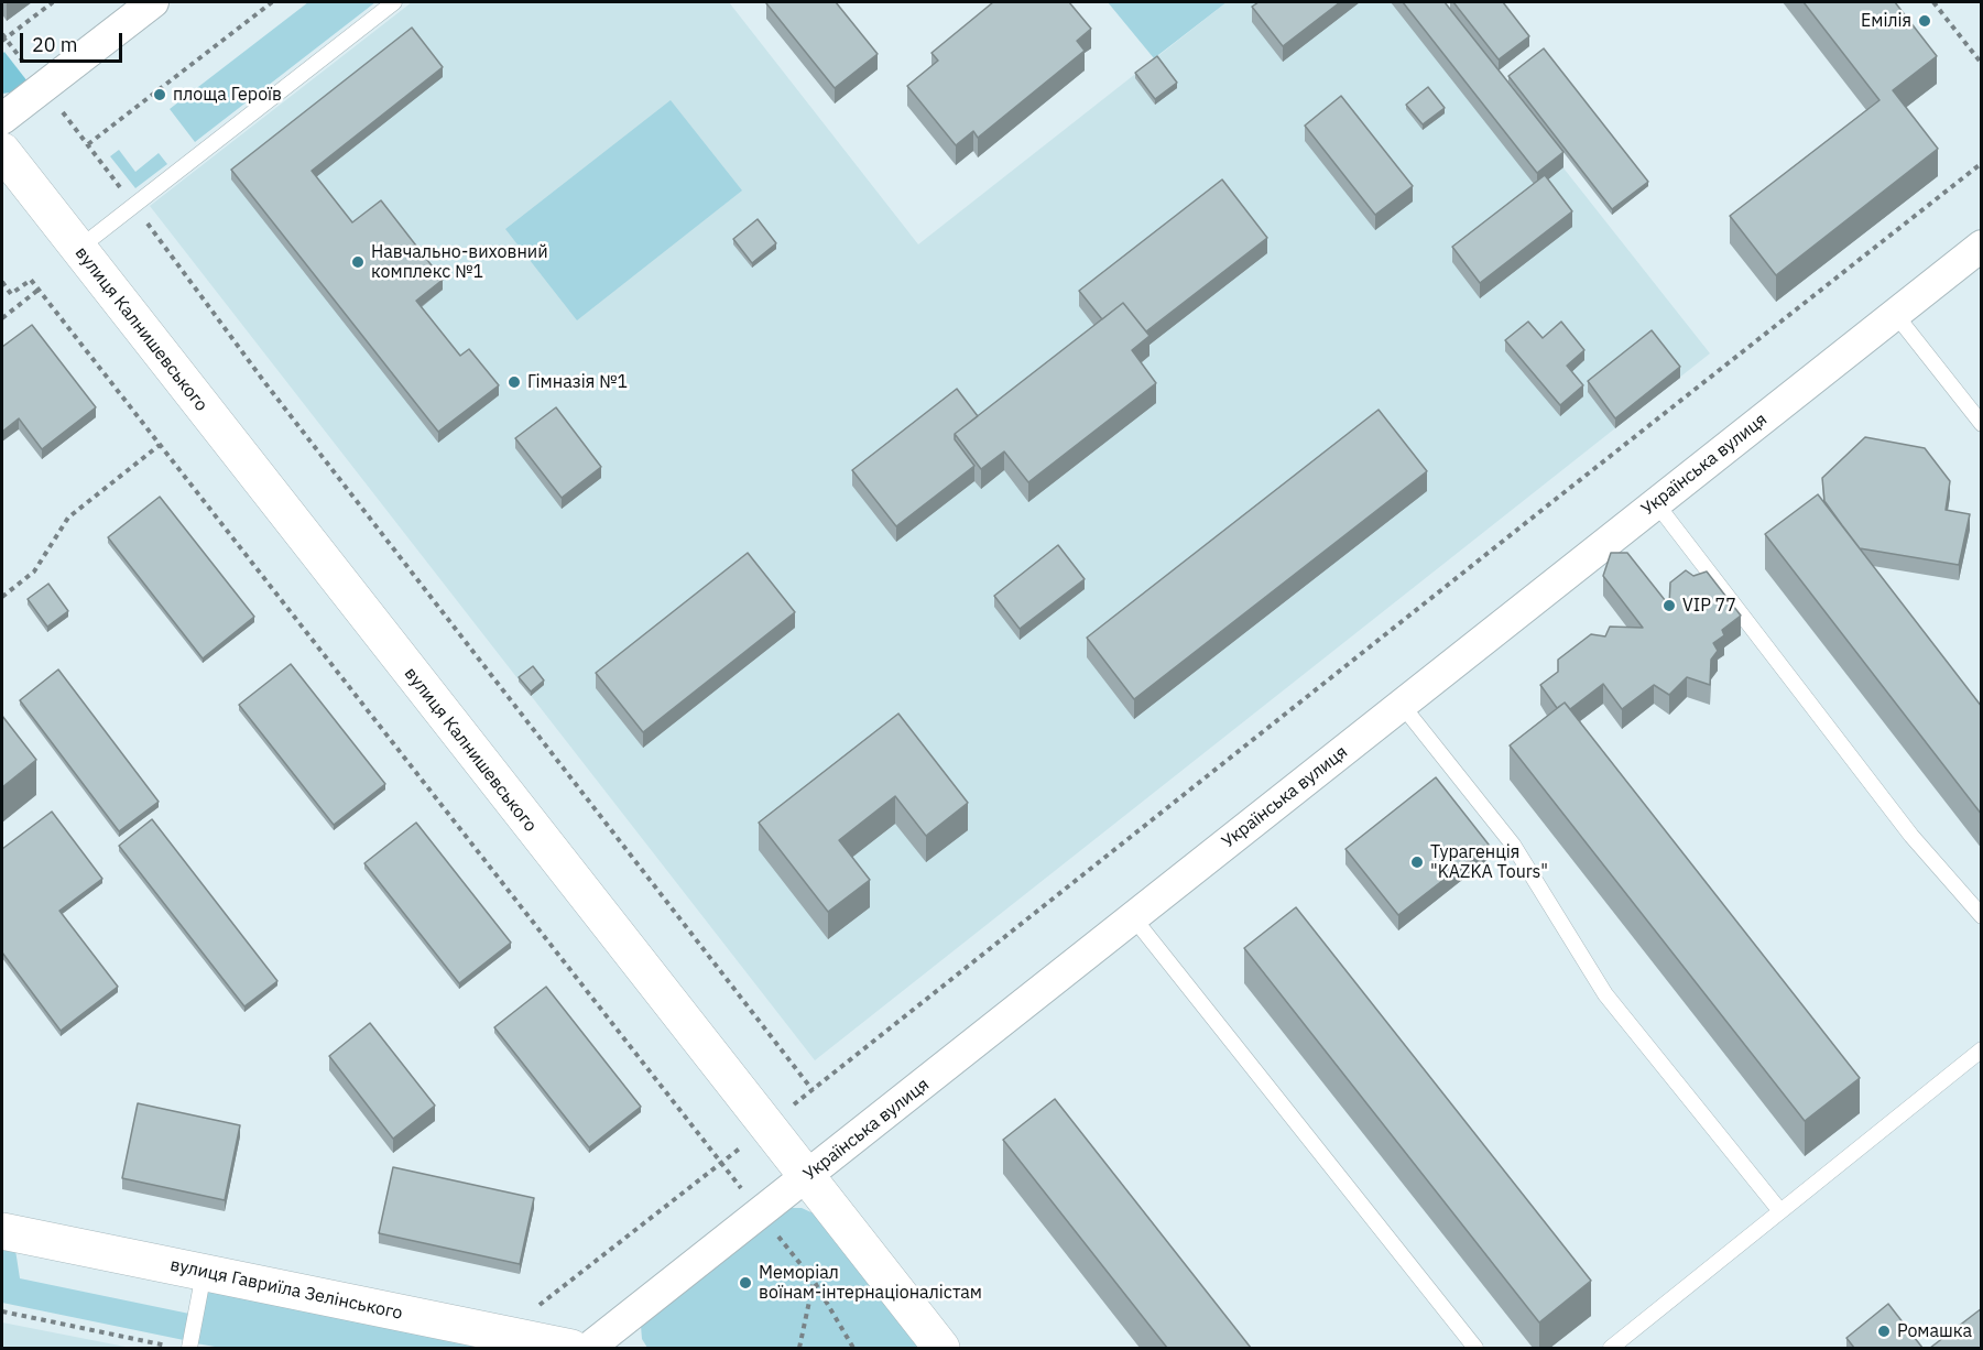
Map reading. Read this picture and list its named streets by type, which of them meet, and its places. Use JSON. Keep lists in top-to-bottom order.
{
  "streets": {
    "street": ["вулиця Калнишевського", "Українська вулиця", "вулиця Гавриїла Зелінського"]
  },
  "crossings": [
    ["вулиця Калнишевського", "Українська вулиця"]
  ],
  "places": [
    "Емілія",
    "площа Героїв",
    "Навчально-виховний комплекс №1",
    "Гімназія №1",
    "VIP 77",
    "Турагенція \"KAZKA Tours\"",
    "Меморіал воїнам-інтернаціоналістам",
    "Ромашка"
  ],
  "scale_bar": "20 m"
}
